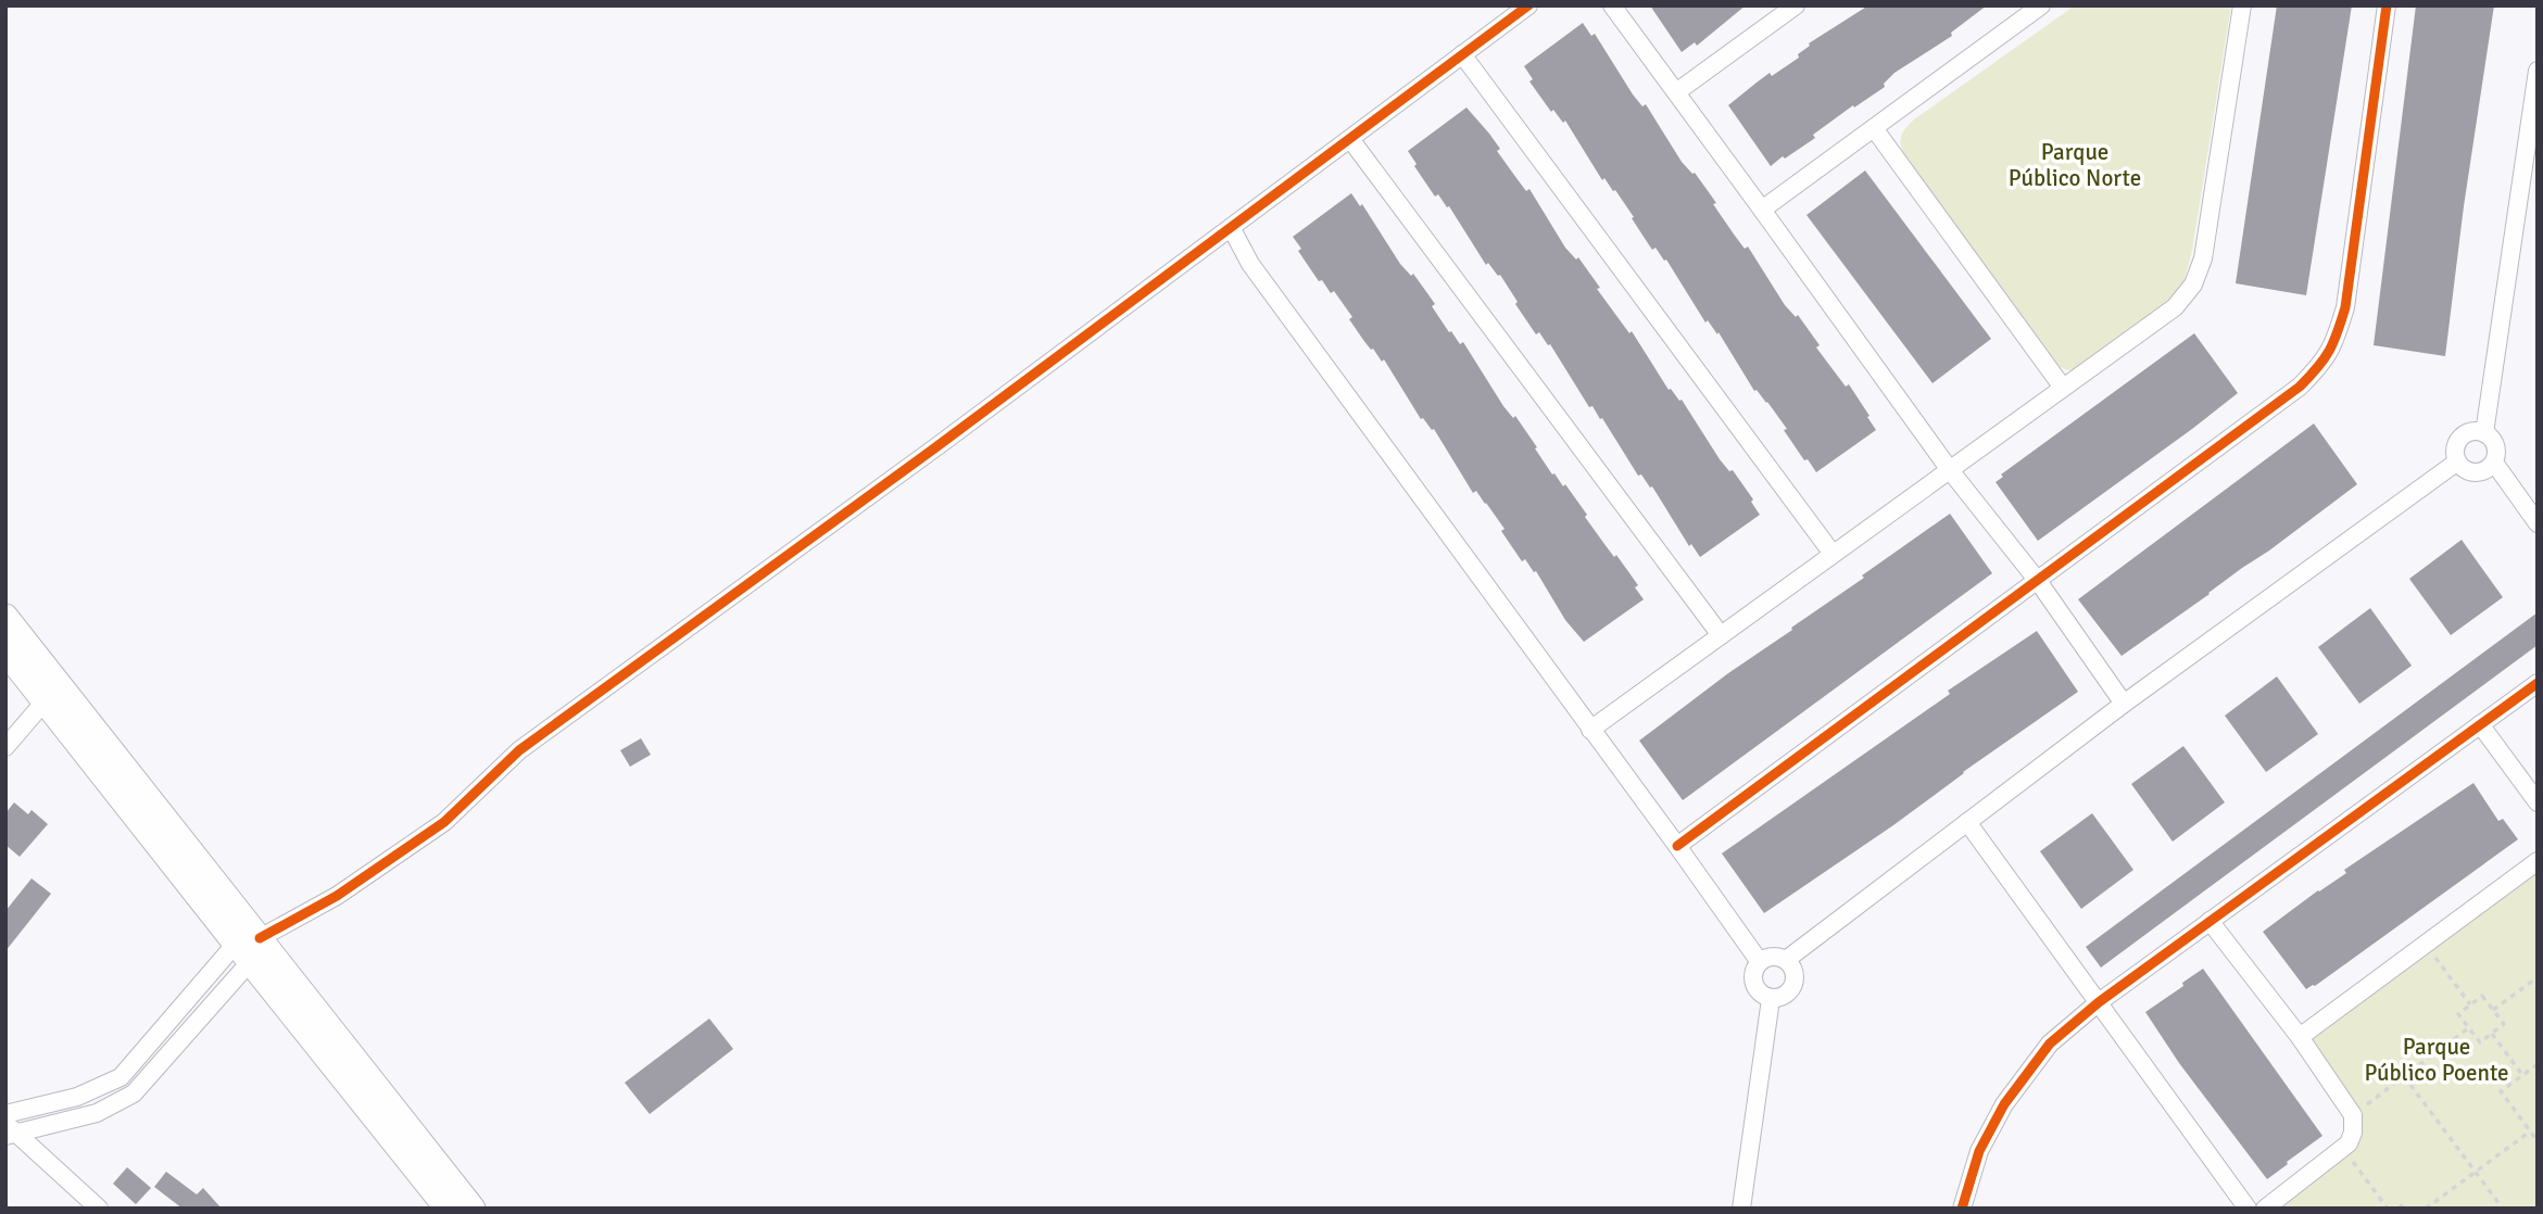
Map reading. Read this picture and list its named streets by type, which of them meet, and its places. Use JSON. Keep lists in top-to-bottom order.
{
  "parks": ["Parque Público Norte", "Parque Público Poente"]
}
